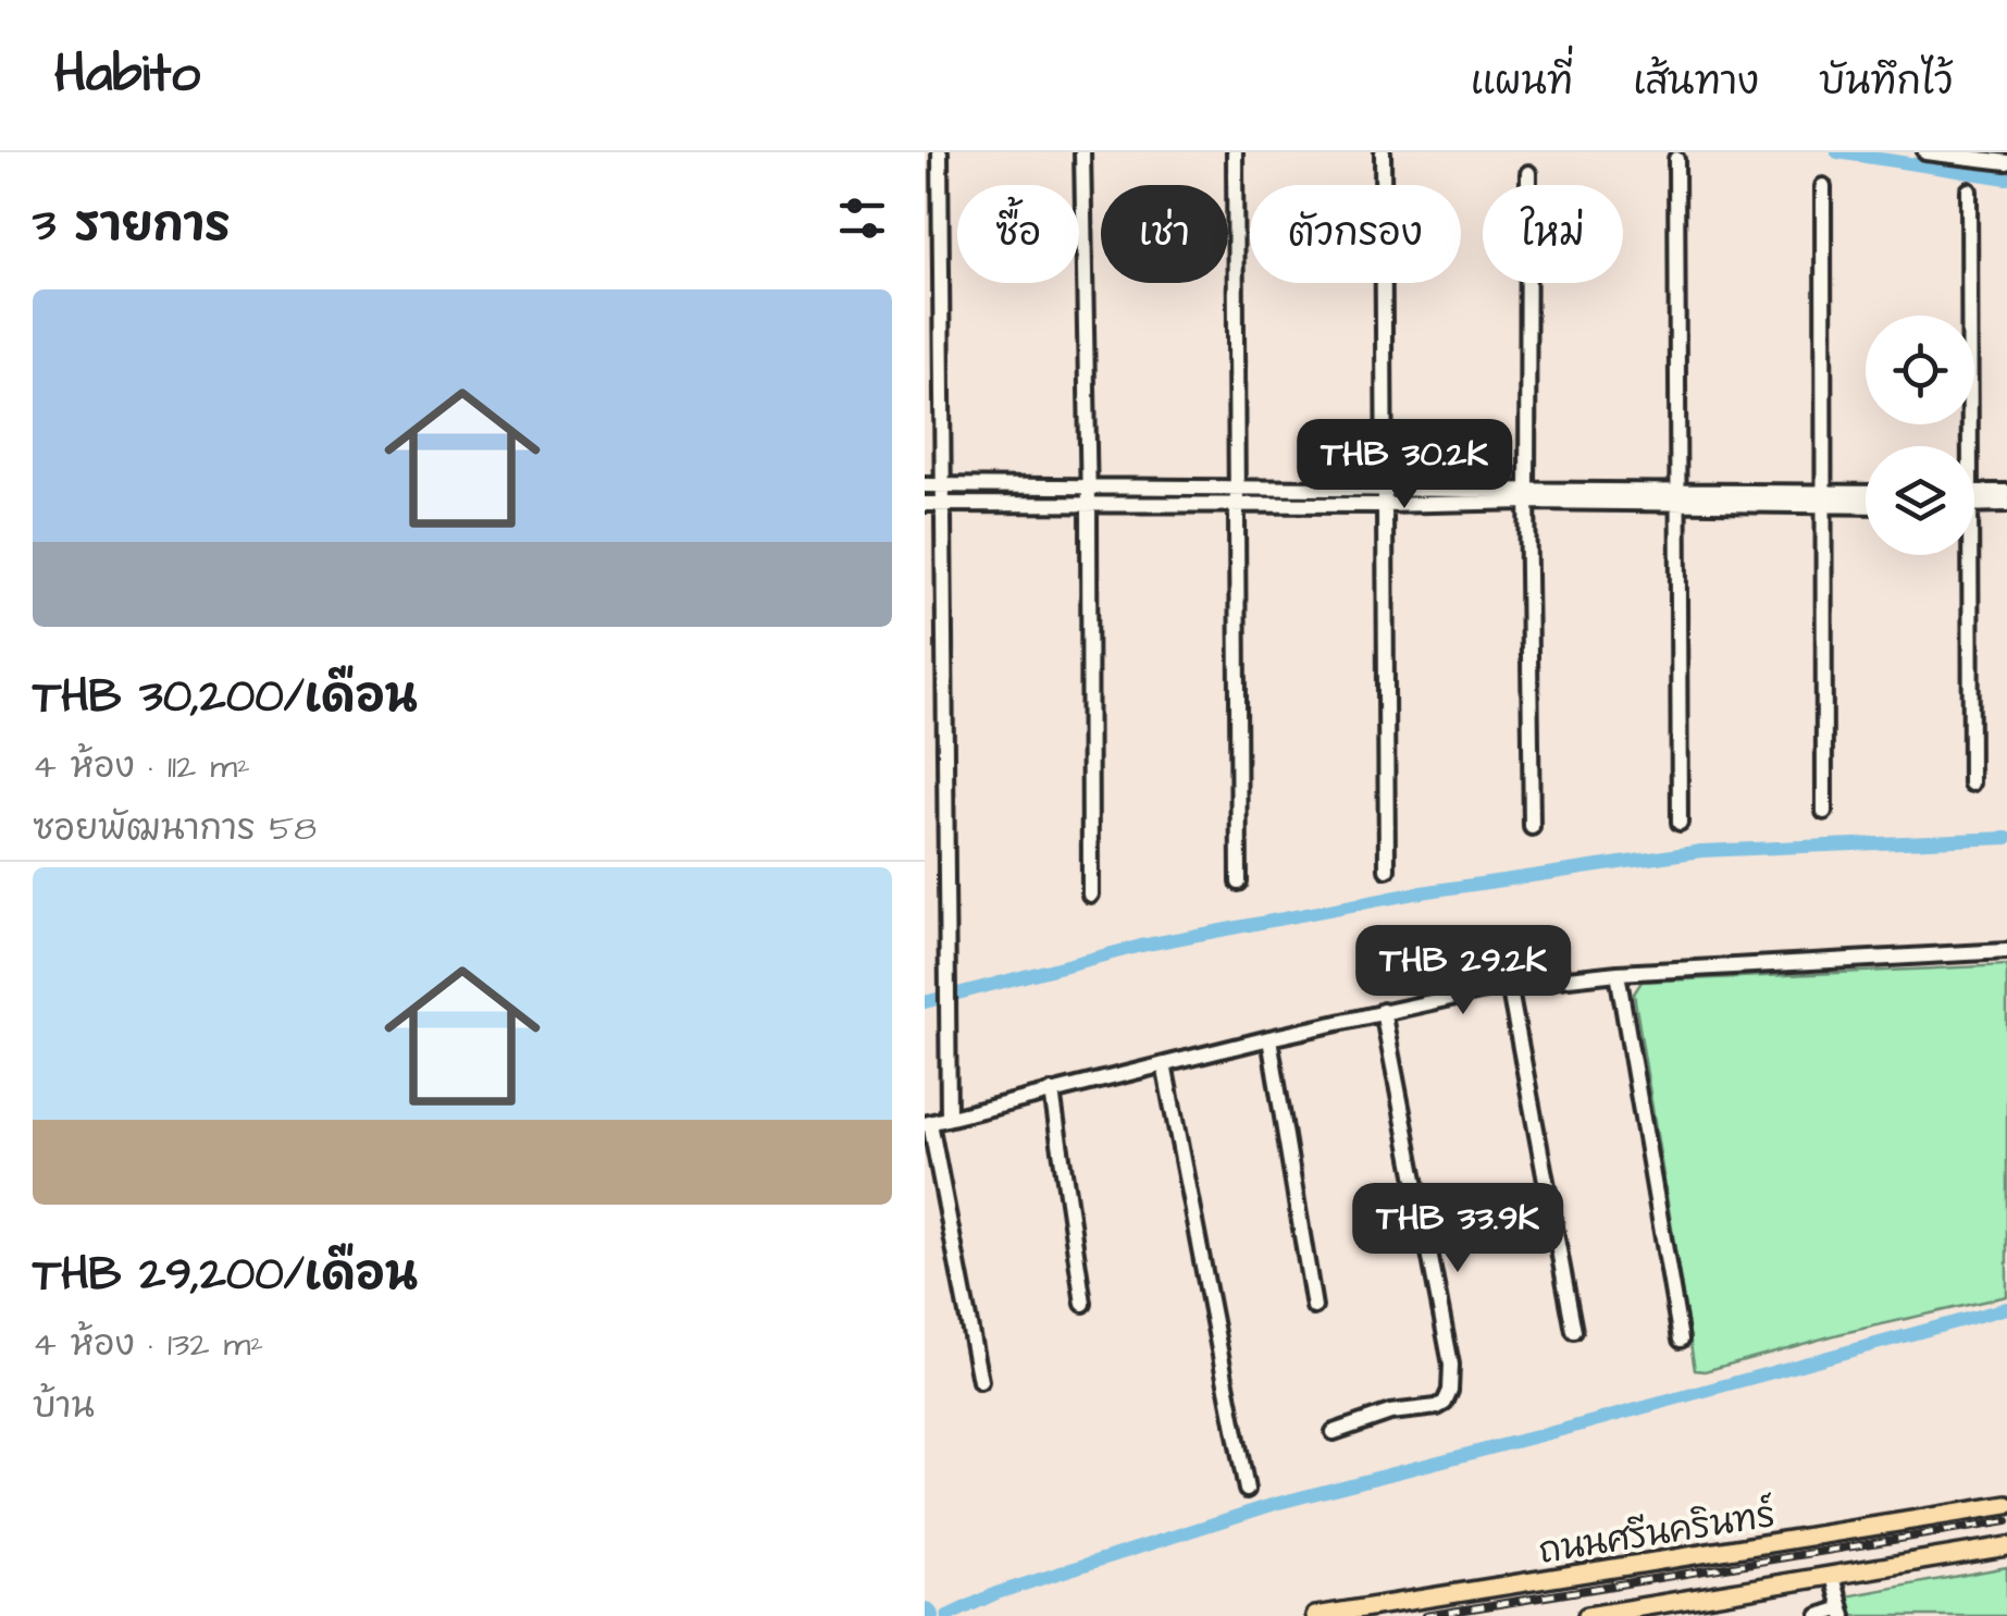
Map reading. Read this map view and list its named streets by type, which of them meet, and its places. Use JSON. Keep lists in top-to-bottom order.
{
  "streets": {
    "main road": ["ถนนศรีนครินทร์"]
  },
  "page": {
    "header": "Habito",
    "nav": ["แผนที่", "เส้นทาง", "บันทึกไว้"],
    "heading": "3 รายการ",
    "chip": [
      "ซื้อ",
      "เช่า",
      "ตัวกรอง",
      "ใหม่"
    ],
    "list": [
      {
        "name": "THB 30,200/เดือน",
        "note": "4 ห้อง · 112 m² · ซอยพัฒนาการ 58"
      },
      {
        "name": "THB 29,200/เดือน",
        "note": "4 ห้อง · 132 m² · บ้าน"
      }
    ],
    "price": ["THB 30.2K", "THB 29.2K", "THB 33.9K"]
  }
}
